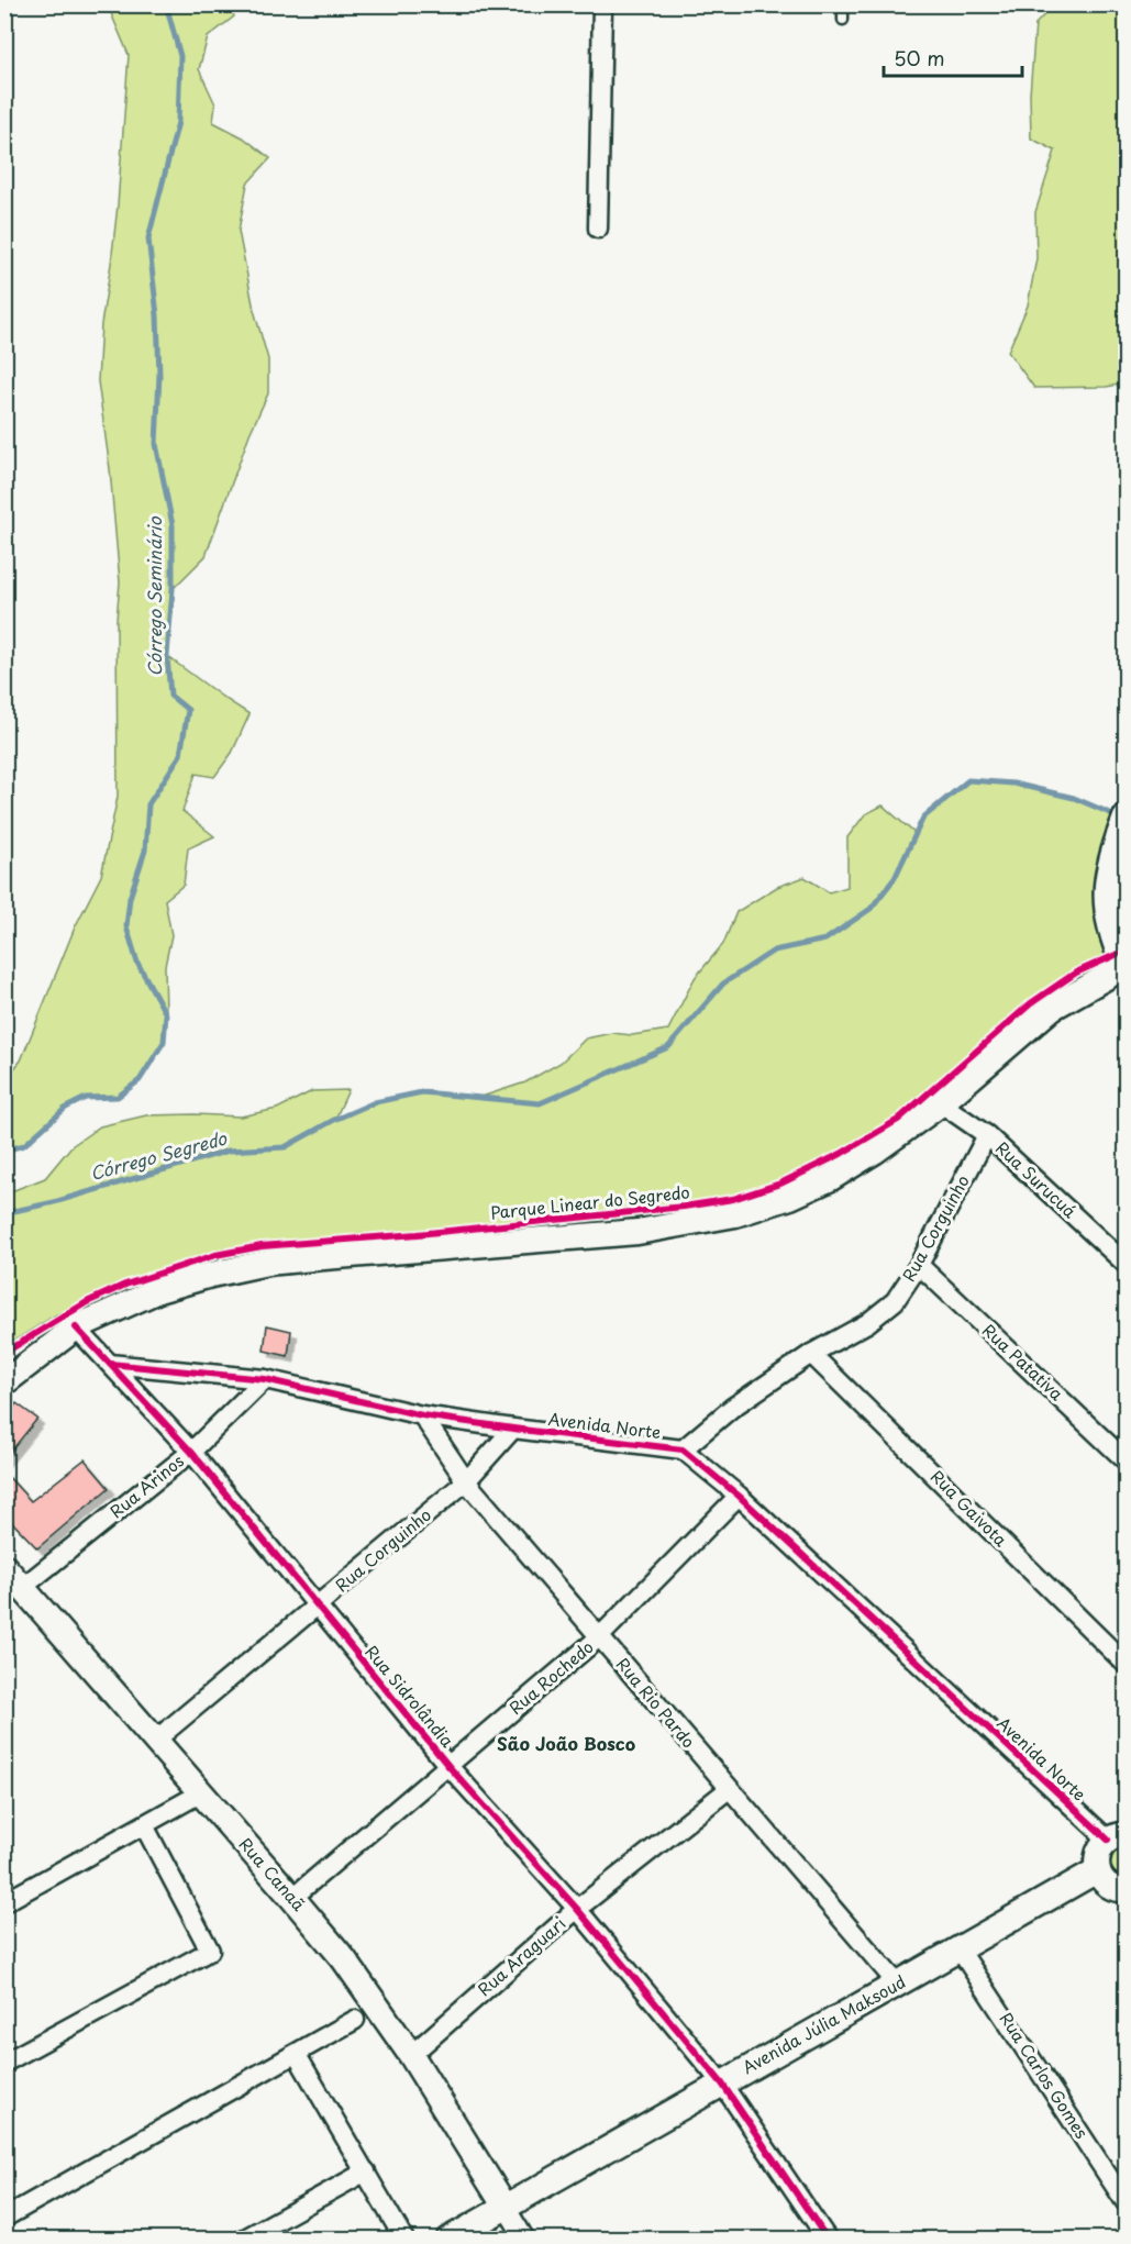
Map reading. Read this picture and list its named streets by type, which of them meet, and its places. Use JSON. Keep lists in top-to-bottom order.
{
  "streets": {
    "street": [
      "Rua Surucuá",
      "Rua Corguinho",
      "Rua Patativa",
      "Avenida Norte",
      "Rua Arinos",
      "Rua Gaivota",
      "Rua Rochedo",
      "Rua Sidrolândia",
      "Rua Rio Pardo",
      "Rua Canaã",
      "Rua Araguari",
      "Avenida Júlia Maksoud",
      "Rua Carlos Gomes"
    ],
    "cycle path": ["Parque Linear do Segredo"]
  },
  "crossings": [
    ["Rua Surucuá", "Rua Corguinho"],
    ["Rua Corguinho", "Rua Patativa"],
    ["Rua Corguinho", "Avenida Norte"],
    ["Rua Corguinho", "Rua Gaivota"],
    ["Rua Corguinho", "Rua Sidrolândia"],
    ["Rua Corguinho", "Rua Rio Pardo"],
    ["Rua Corguinho", "Rua Canaã"],
    ["Avenida Norte", "Rua Arinos"],
    ["Avenida Norte", "Rua Rochedo"],
    ["Avenida Norte", "Rua Sidrolândia"],
    ["Avenida Norte", "Rua Rio Pardo"],
    ["Rua Arinos", "Rua Sidrolândia"],
    ["Rua Arinos", "Rua Canaã"],
    ["Rua Rochedo", "Rua Sidrolândia"],
    ["Rua Rochedo", "Rua Rio Pardo"],
    ["Rua Rochedo", "Rua Canaã"],
    ["Rua Sidrolândia", "Rua Araguari"],
    ["Rua Sidrolândia", "Avenida Júlia Maksoud"],
    ["Rua Rio Pardo", "Rua Araguari"],
    ["Rua Rio Pardo", "Avenida Júlia Maksoud"],
    ["Rua Canaã", "Rua Araguari"],
    ["Rua Canaã", "Avenida Júlia Maksoud"],
    ["Avenida Júlia Maksoud", "Rua Carlos Gomes"]
  ],
  "districts": ["São João Bosco"],
  "water": ["Córrego Seminário", "Córrego Segredo"],
  "scale_bar": "50 m"
}
